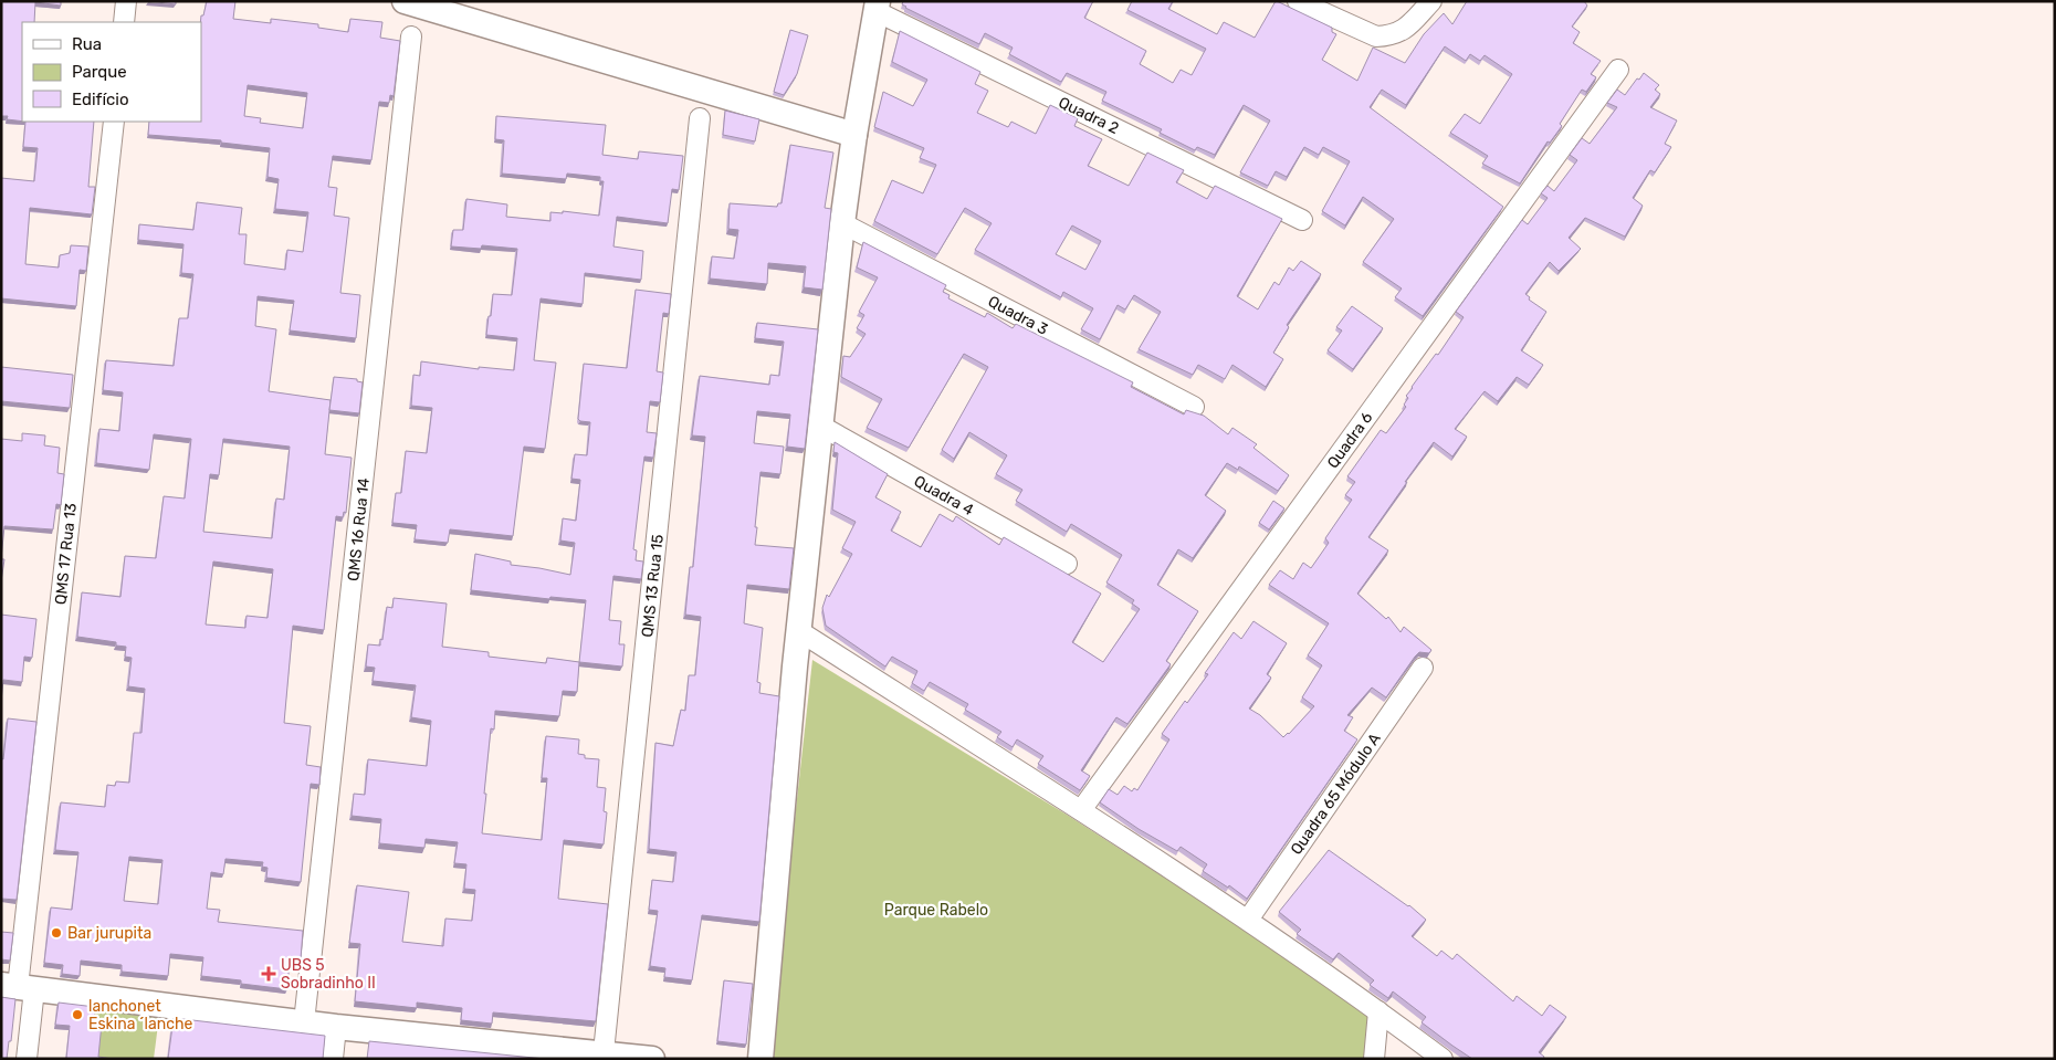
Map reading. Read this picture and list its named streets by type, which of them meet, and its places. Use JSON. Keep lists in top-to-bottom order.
{
  "streets": {
    "street": [
      "Quadra 2",
      "Quadra 3",
      "Quadra 6",
      "Quadra 4",
      "QMS 16 Rua 14",
      "QMS 17 Rua 13",
      "QMS 13 Rua 15",
      "Quadra 65 Módulo A"
    ]
  },
  "parks": ["Parque Rabelo"],
  "places": {
    "other": ["Bar jurupita", "lanchonet Eskina ´lanche"],
    "health": ["UBS 5 Sobradinho II"]
  },
  "legend": ["Rua", "Parque", "Edifício"]
}
